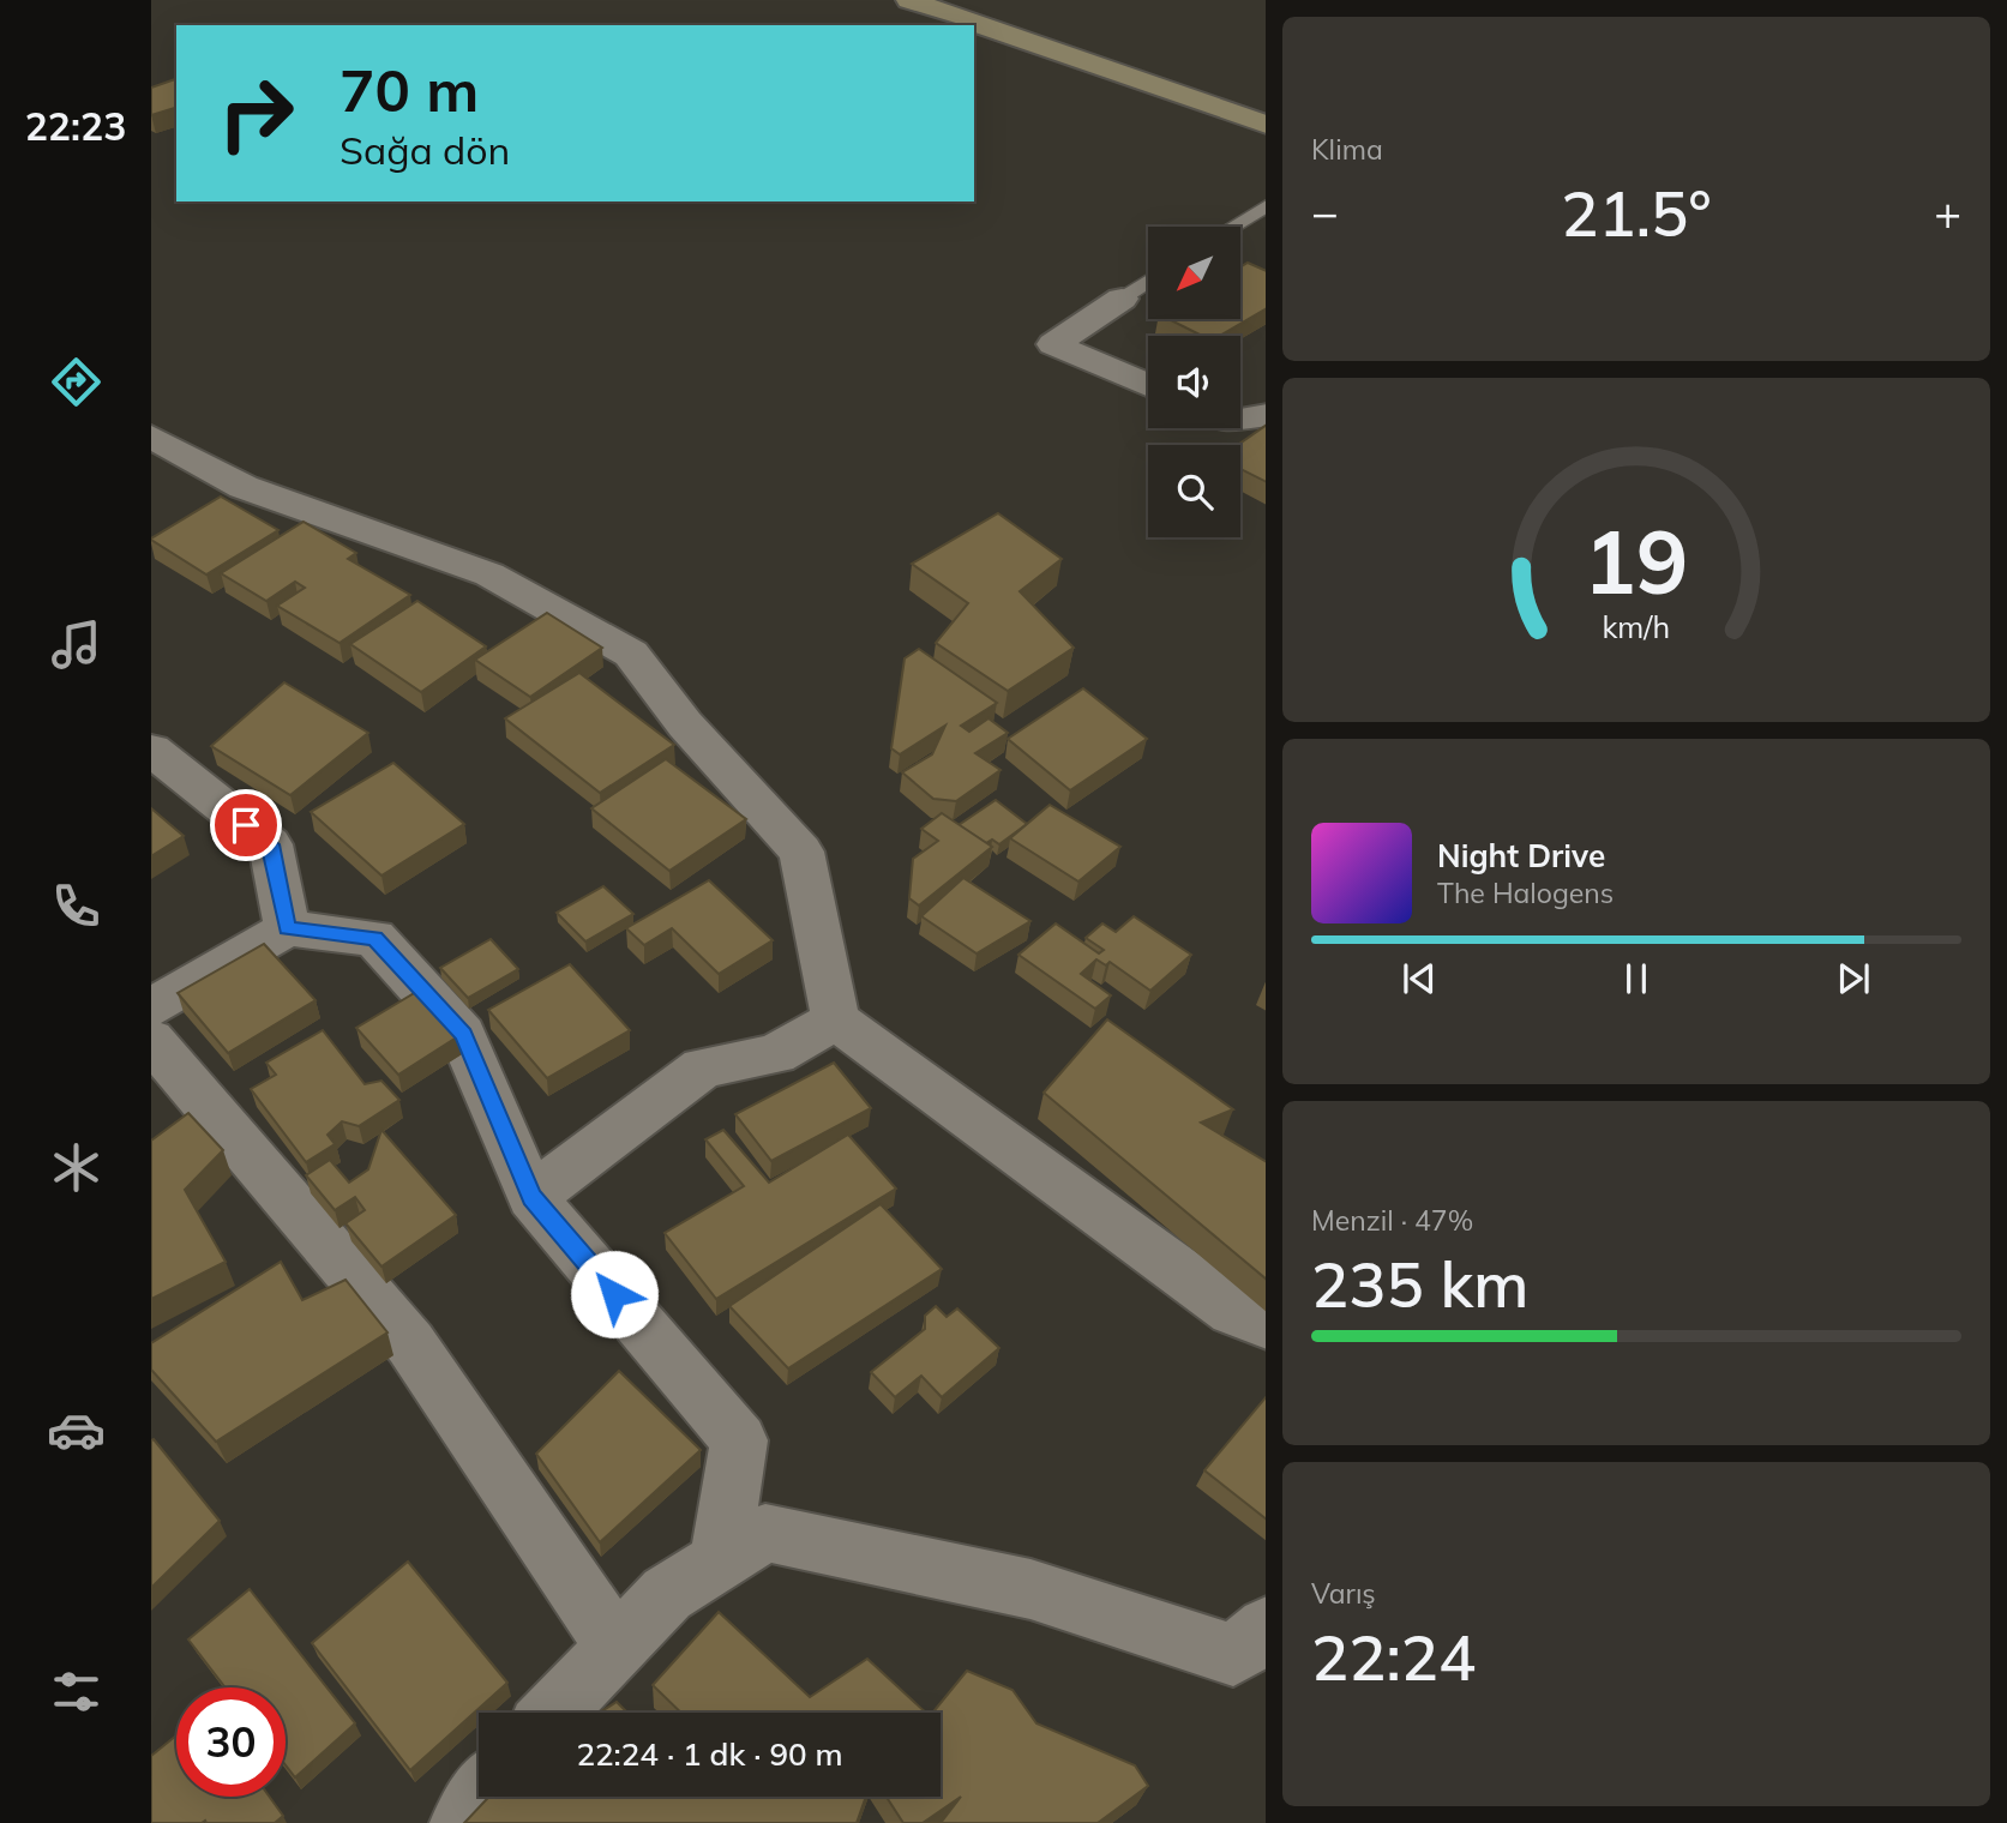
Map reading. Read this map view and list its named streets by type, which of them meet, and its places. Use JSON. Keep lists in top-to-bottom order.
{
  "north": "bottom left",
  "page": {
    "tabs": "22:23",
    "tile": [
      "Klima",
      ["Menzil · 47%", "235 km"],
      ["Varış", "22:24"]
    ],
    "turn": ["70 m", "Sağa dön"],
    "heat": ["−", "21.5°", "+"],
    "song": ["Night Drive", "The Halogens"],
    "limit": "30",
    "trip": "22:24 · 1 dk · 90 m",
    "gauge": ["19", "km/h"]
  }
}
